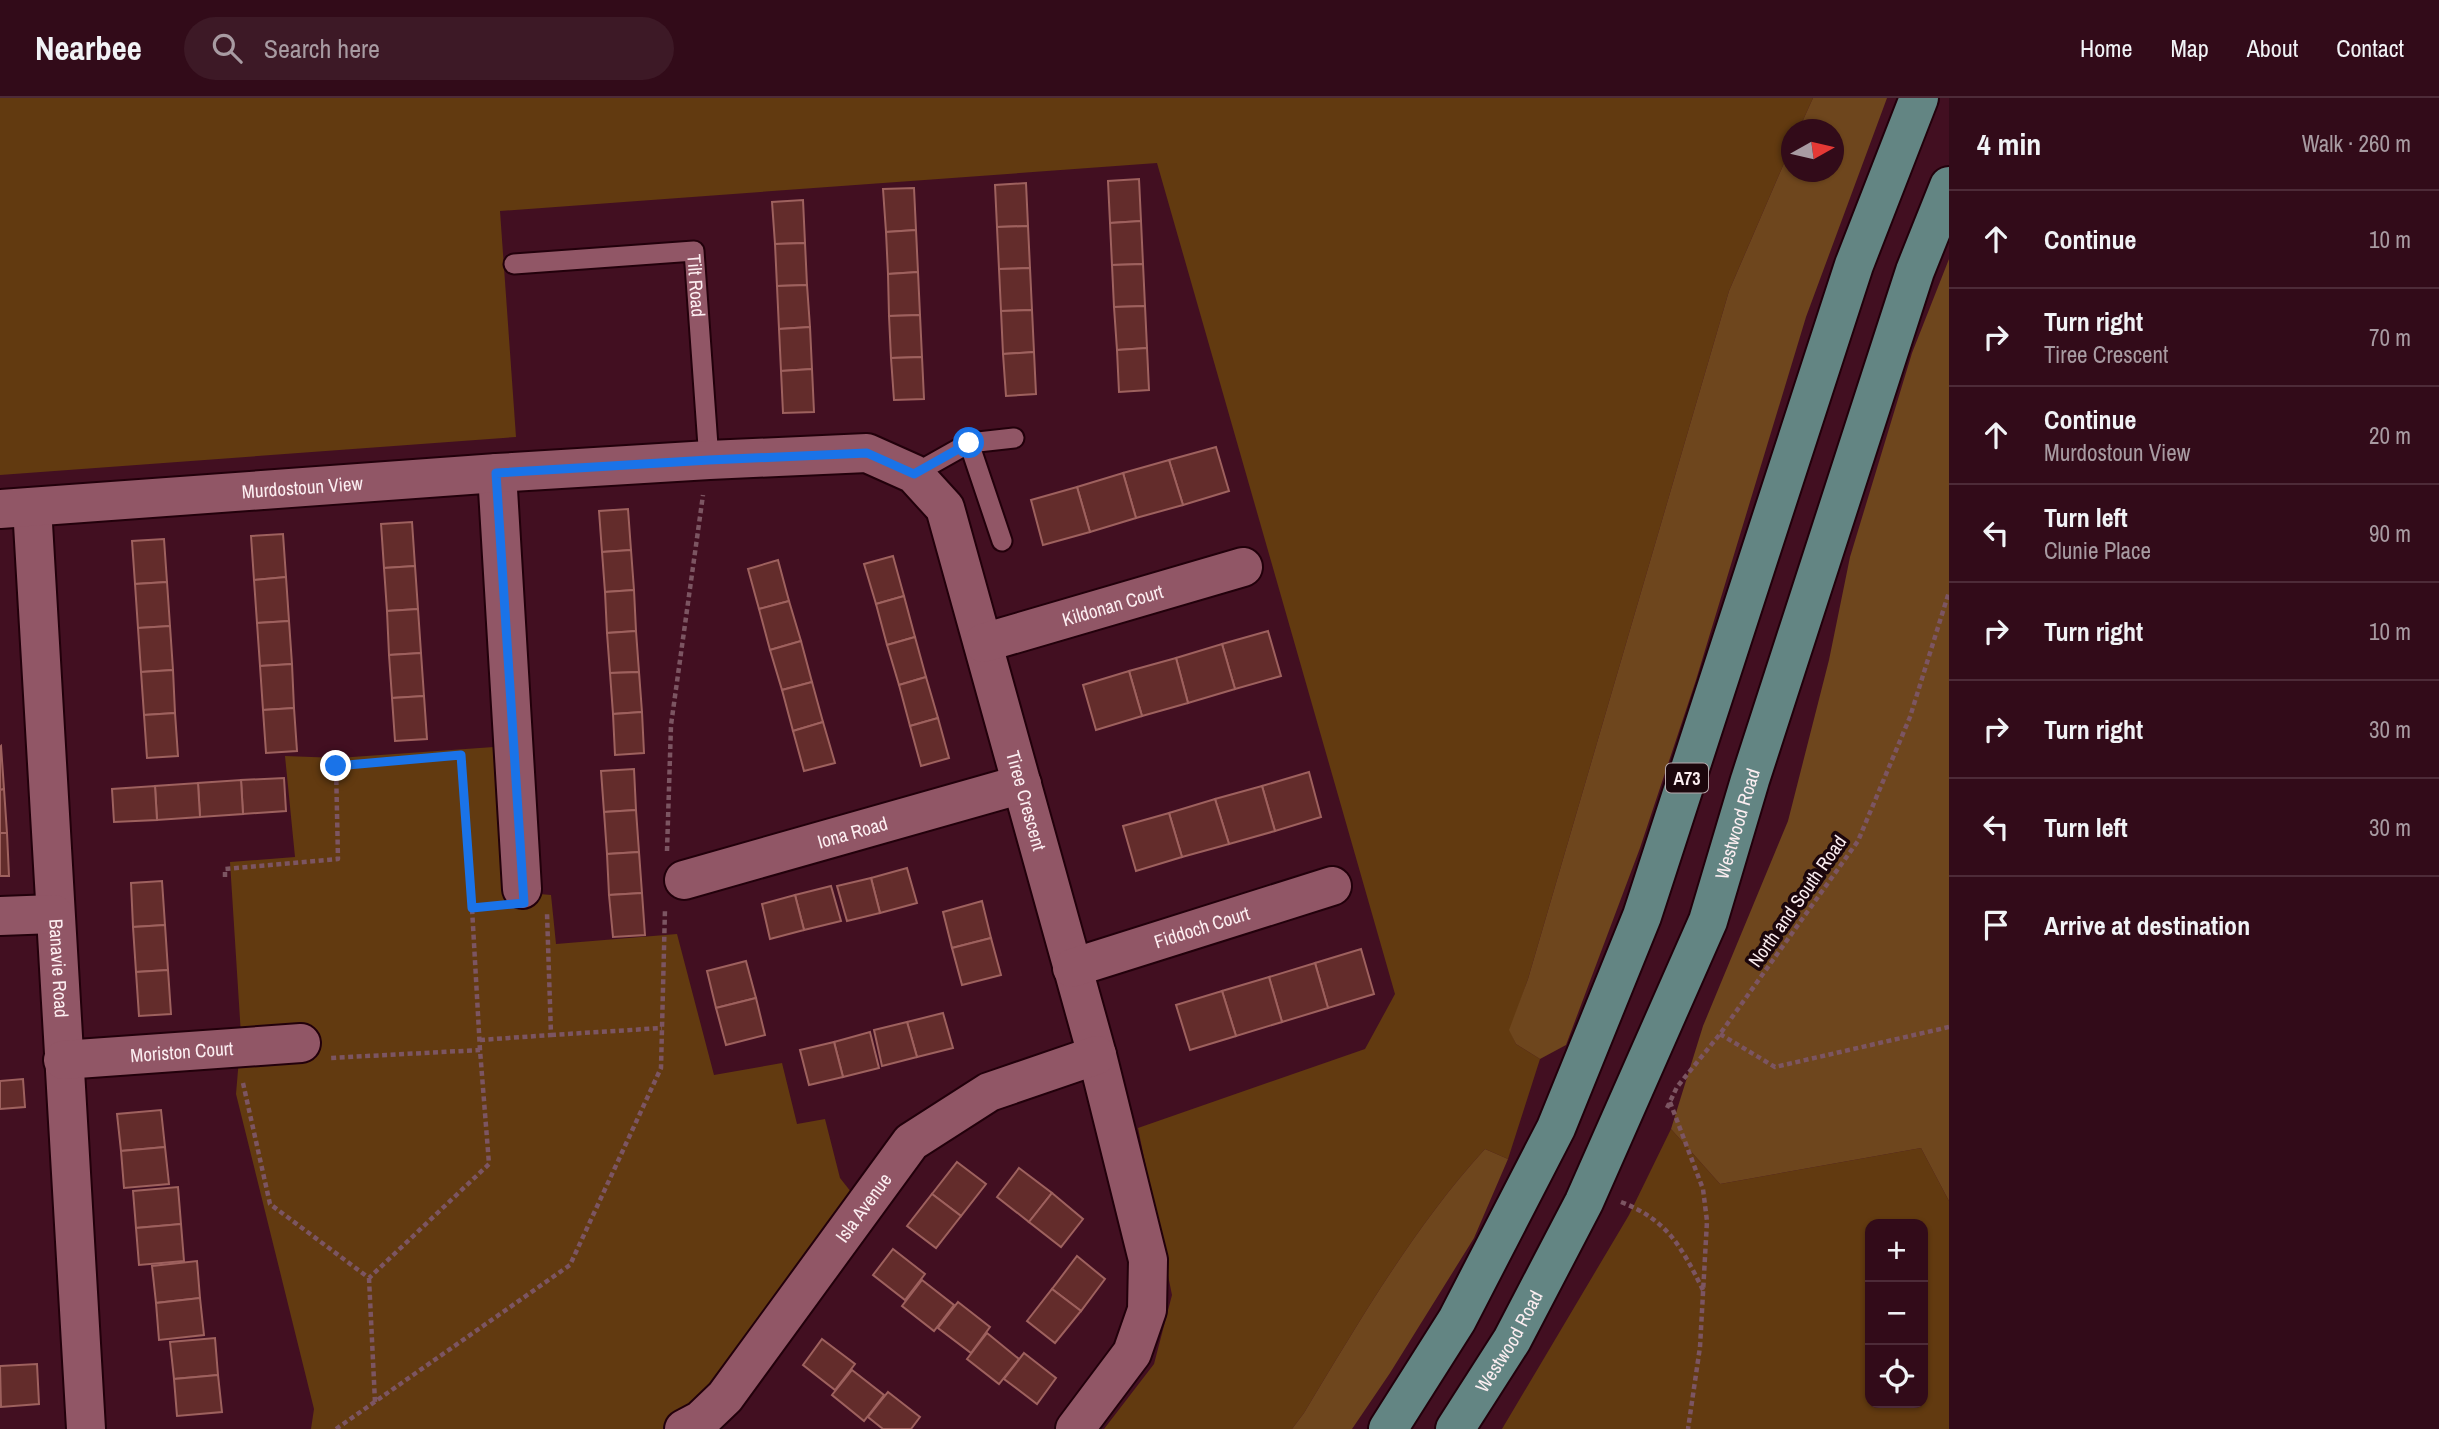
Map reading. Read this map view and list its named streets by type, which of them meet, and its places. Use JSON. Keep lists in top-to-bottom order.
{
  "streets": {
    "main road": ["A73", "Westwood Road"],
    "street": [
      "Murdostoun View",
      "Kildonan Court",
      "Tiree Crescent",
      "Iona Road",
      "Fiddoch Court",
      "Banavie Road",
      "Moriston Court",
      "Isla Avenue"
    ],
    "lane": ["Tilt Road"],
    "path": ["North and South Road"]
  },
  "crossings": [
    ["Tilt Road", "Tiree Crescent"],
    ["Murdostoun View", "Tiree Crescent"],
    ["Murdostoun View", "Banavie Road"],
    ["Kildonan Court", "Tiree Crescent"],
    ["Tiree Crescent", "Iona Road"],
    ["Tiree Crescent", "Fiddoch Court"],
    ["Tiree Crescent", "Isla Avenue"],
    ["Banavie Road", "Moriston Court"]
  ],
  "north": "right",
  "page": {
    "header": "Nearbee",
    "search": "Search here",
    "nav": [
      "Home",
      "Map",
      "About",
      "Contact"
    ],
    "heading": ["4 min", "Walk · 260 m"],
    "list": [
      ["Continue", "10 m"],
      ["Turn right", "Tiree Crescent", "70 m"],
      ["Continue", "Murdostoun View", "20 m"],
      ["Turn left", "Clunie Place", "90 m"],
      ["Turn right", "10 m"],
      ["Turn right", "30 m"],
      ["Turn left", "30 m"],
      "Arrive at destination"
    ],
    "map_buttons": ["+", "−"]
  }
}
